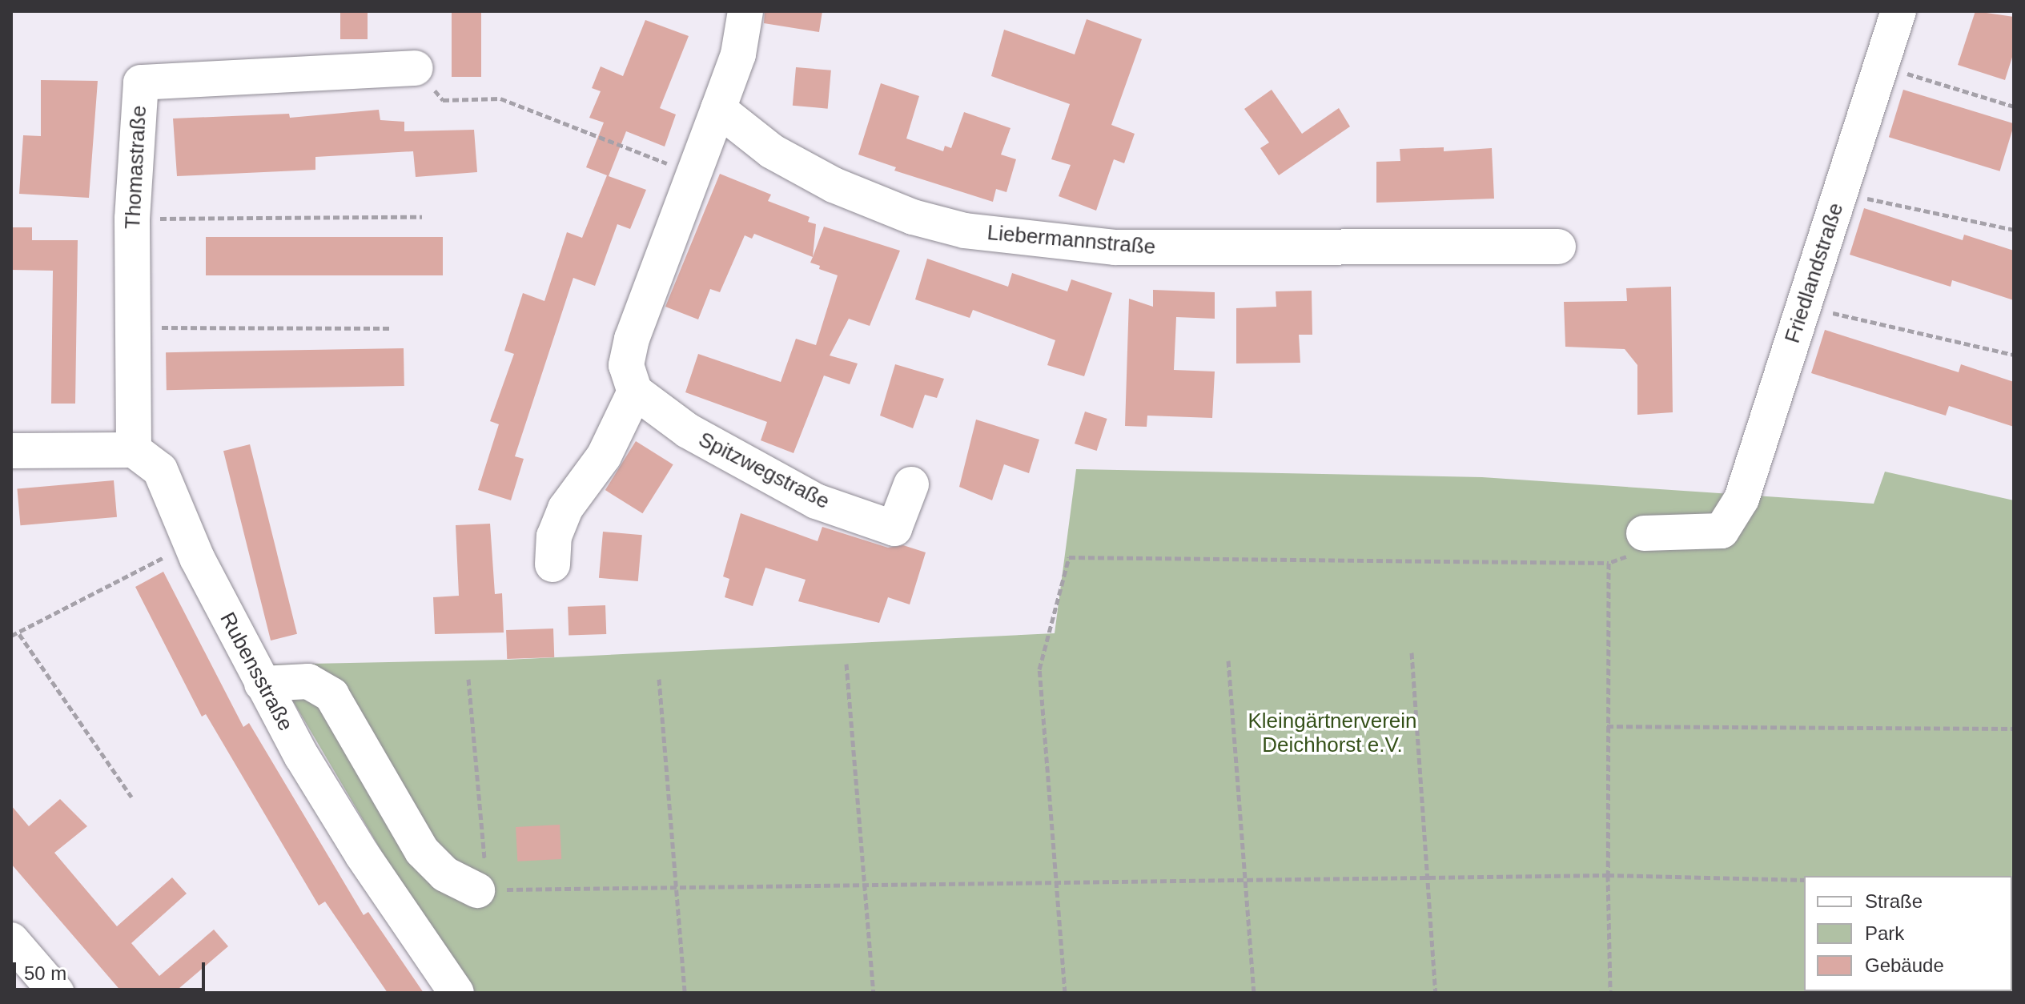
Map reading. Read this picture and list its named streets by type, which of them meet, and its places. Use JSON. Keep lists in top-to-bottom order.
{
  "streets": {
    "street": [
      "Thomastraße",
      "Liebermannstraße",
      "Friedlandstraße",
      "Spitzwegstraße",
      "Rubensstraße"
    ]
  },
  "crossings": [
    ["Thomastraße", "Rubensstraße"]
  ],
  "parks": ["Kleingärtnerverein Deichhorst e.V."],
  "legend": ["Straße", "Park", "Gebäude"],
  "scale_bar": "50 m"
}
